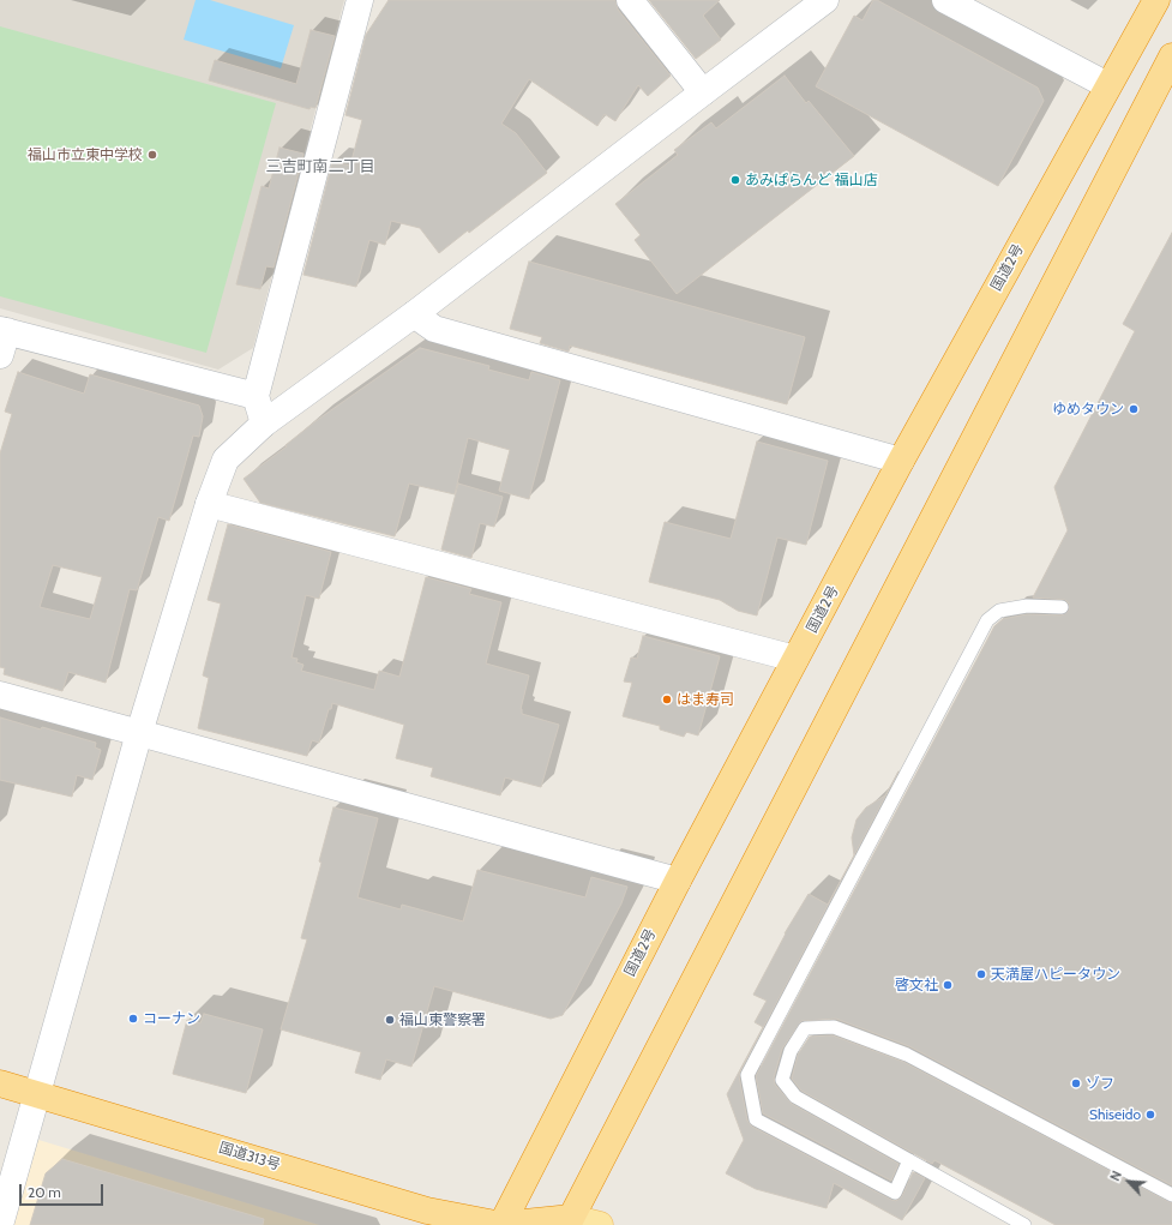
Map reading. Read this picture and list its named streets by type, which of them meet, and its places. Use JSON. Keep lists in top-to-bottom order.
{
  "streets": {
    "highway": ["国道2号", "国道313号"]
  },
  "crossings": [
    ["国道2号", "国道313号"]
  ],
  "districts": ["三吉町南二丁目"],
  "places": [
    "福山市立東中学校",
    "あみぱらんど 福山店",
    "ゆめタウン",
    "はま寿司",
    "天満屋ハピータウン",
    "啓文社",
    "コーナン",
    "福山東警察署",
    "ゾフ",
    "Shiseido"
  ],
  "scale_bar": "20 m",
  "north": "top left"
}
